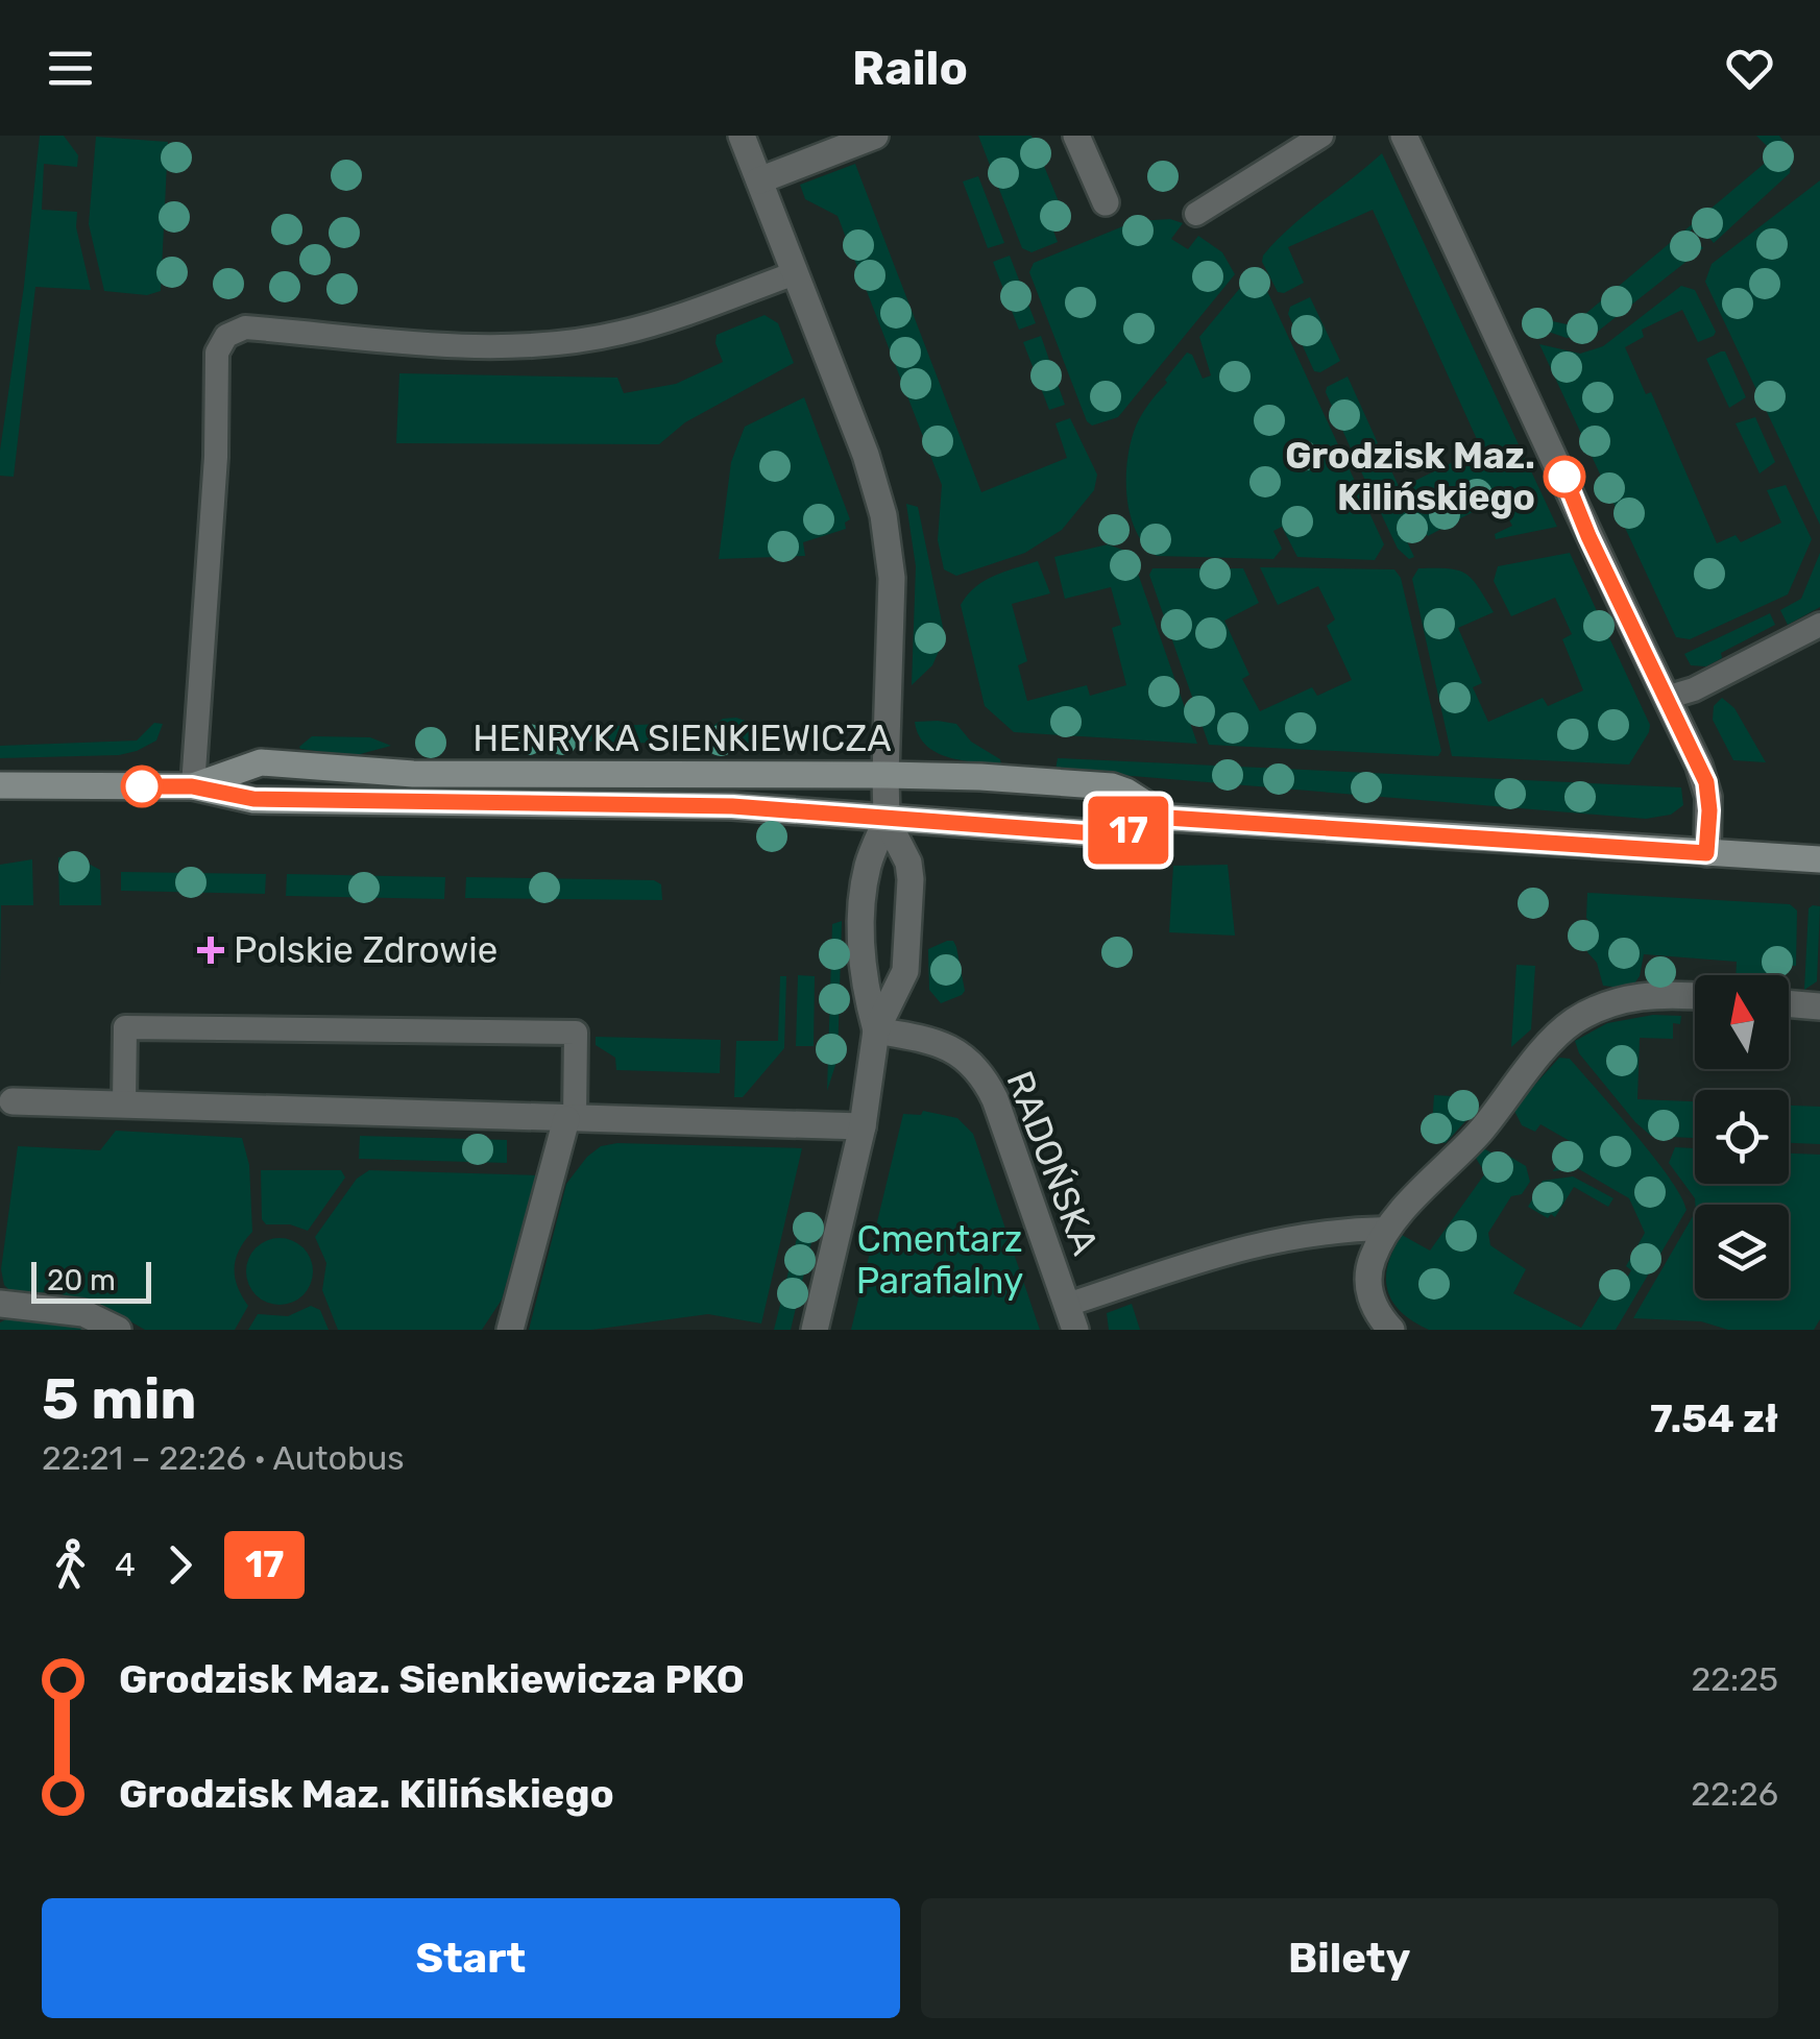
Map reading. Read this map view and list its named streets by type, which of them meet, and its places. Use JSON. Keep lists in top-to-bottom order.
{
  "streets": {
    "main road": ["HENRYKA SIENKIEWICZA"],
    "street": ["RADOŃSKA"]
  },
  "parks": ["Cmentarz Parafialny"],
  "places": {
    "other": ["Grodzisk Maz. Kilińskiego"],
    "health": ["Polskie Zdrowie"]
  },
  "lines": ["bus line 17"],
  "scale_bar": "20 m",
  "north": "top",
  "page": {
    "header": "Railo",
    "on_map": "17",
    "scale": "20 m",
    "heading": ["5 min", "22:21 – 22:26 · Autobus", "7.54 zł"],
    "legs": ["4", "17"],
    "list": [
      {
        "name": "Grodzisk Maz. Sienkiewicza PKO",
        "value": "22:25"
      },
      {
        "name": "Grodzisk Maz. Kilińskiego",
        "value": "22:26"
      }
    ],
    "buttons": ["Start", "Bilety"]
  }
}
